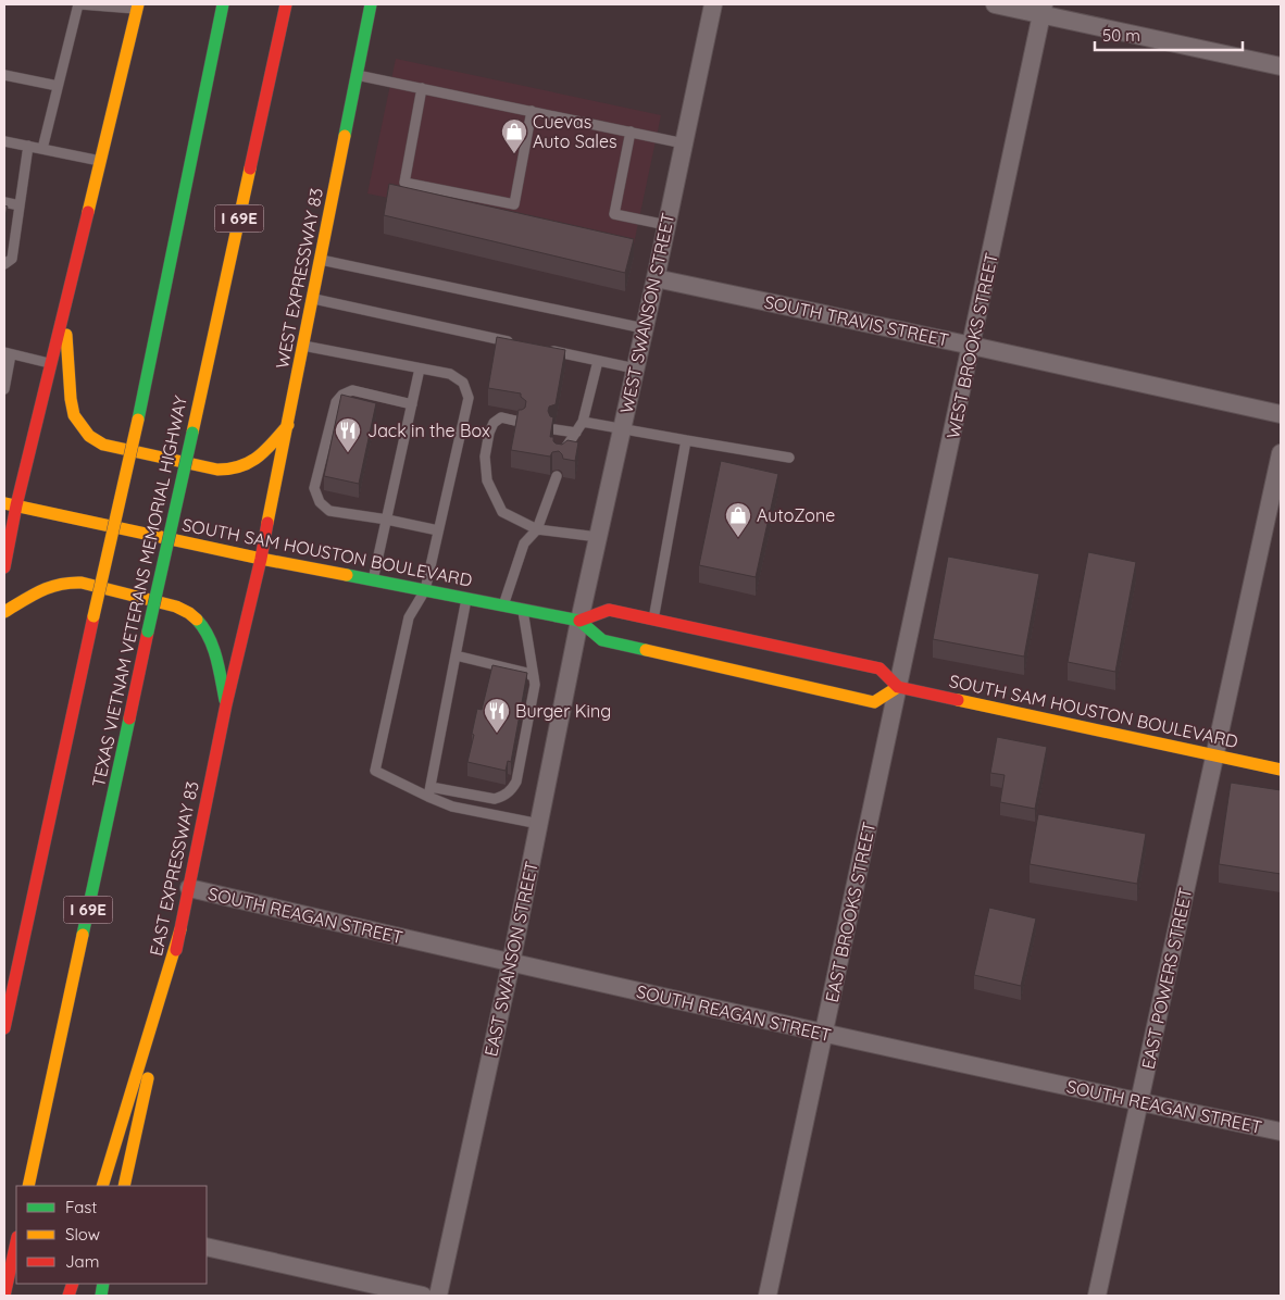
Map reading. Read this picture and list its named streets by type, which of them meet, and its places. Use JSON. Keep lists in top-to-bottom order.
{
  "streets": {
    "main road": [
      "I 69E",
      "WEST EXPRESSWAY 83",
      "SOUTH SAM HOUSTON BOULEVARD",
      "TEXAS VIETNAM VETERANS MEMORIAL HIGHWAY",
      "EAST EXPRESSWAY 83"
    ],
    "street": [
      "WEST SWANSON STREET",
      "SOUTH TRAVIS STREET",
      "WEST BROOKS STREET",
      "EAST BROOKS STREET",
      "SOUTH REAGAN STREET",
      "EAST SWANSON STREET",
      "EAST POWERS STREET"
    ]
  },
  "crossings": [
    ["WEST EXPRESSWAY 83", "SOUTH SAM HOUSTON BOULEVARD"],
    ["WEST EXPRESSWAY 83", "EAST EXPRESSWAY 83"],
    ["WEST SWANSON STREET", "SOUTH TRAVIS STREET"],
    ["WEST SWANSON STREET", "SOUTH SAM HOUSTON BOULEVARD"],
    ["WEST SWANSON STREET", "EAST SWANSON STREET"],
    ["SOUTH TRAVIS STREET", "WEST BROOKS STREET"],
    ["WEST BROOKS STREET", "SOUTH SAM HOUSTON BOULEVARD"],
    ["WEST BROOKS STREET", "EAST BROOKS STREET"],
    ["SOUTH SAM HOUSTON BOULEVARD", "EAST EXPRESSWAY 83"],
    ["SOUTH SAM HOUSTON BOULEVARD", "EAST BROOKS STREET"],
    ["SOUTH SAM HOUSTON BOULEVARD", "EAST SWANSON STREET"],
    ["SOUTH SAM HOUSTON BOULEVARD", "EAST POWERS STREET"],
    ["EAST EXPRESSWAY 83", "SOUTH REAGAN STREET"],
    ["EAST BROOKS STREET", "SOUTH REAGAN STREET"],
    ["SOUTH REAGAN STREET", "EAST SWANSON STREET"],
    ["SOUTH REAGAN STREET", "EAST POWERS STREET"]
  ],
  "places": {
    "shop": ["Cuevas Auto Sales", "AutoZone"],
    "restaurant": ["Jack in the Box", "Burger King"]
  },
  "legend": ["Fast", "Slow", "Jam"],
  "scale_bar": "50 m"
}
